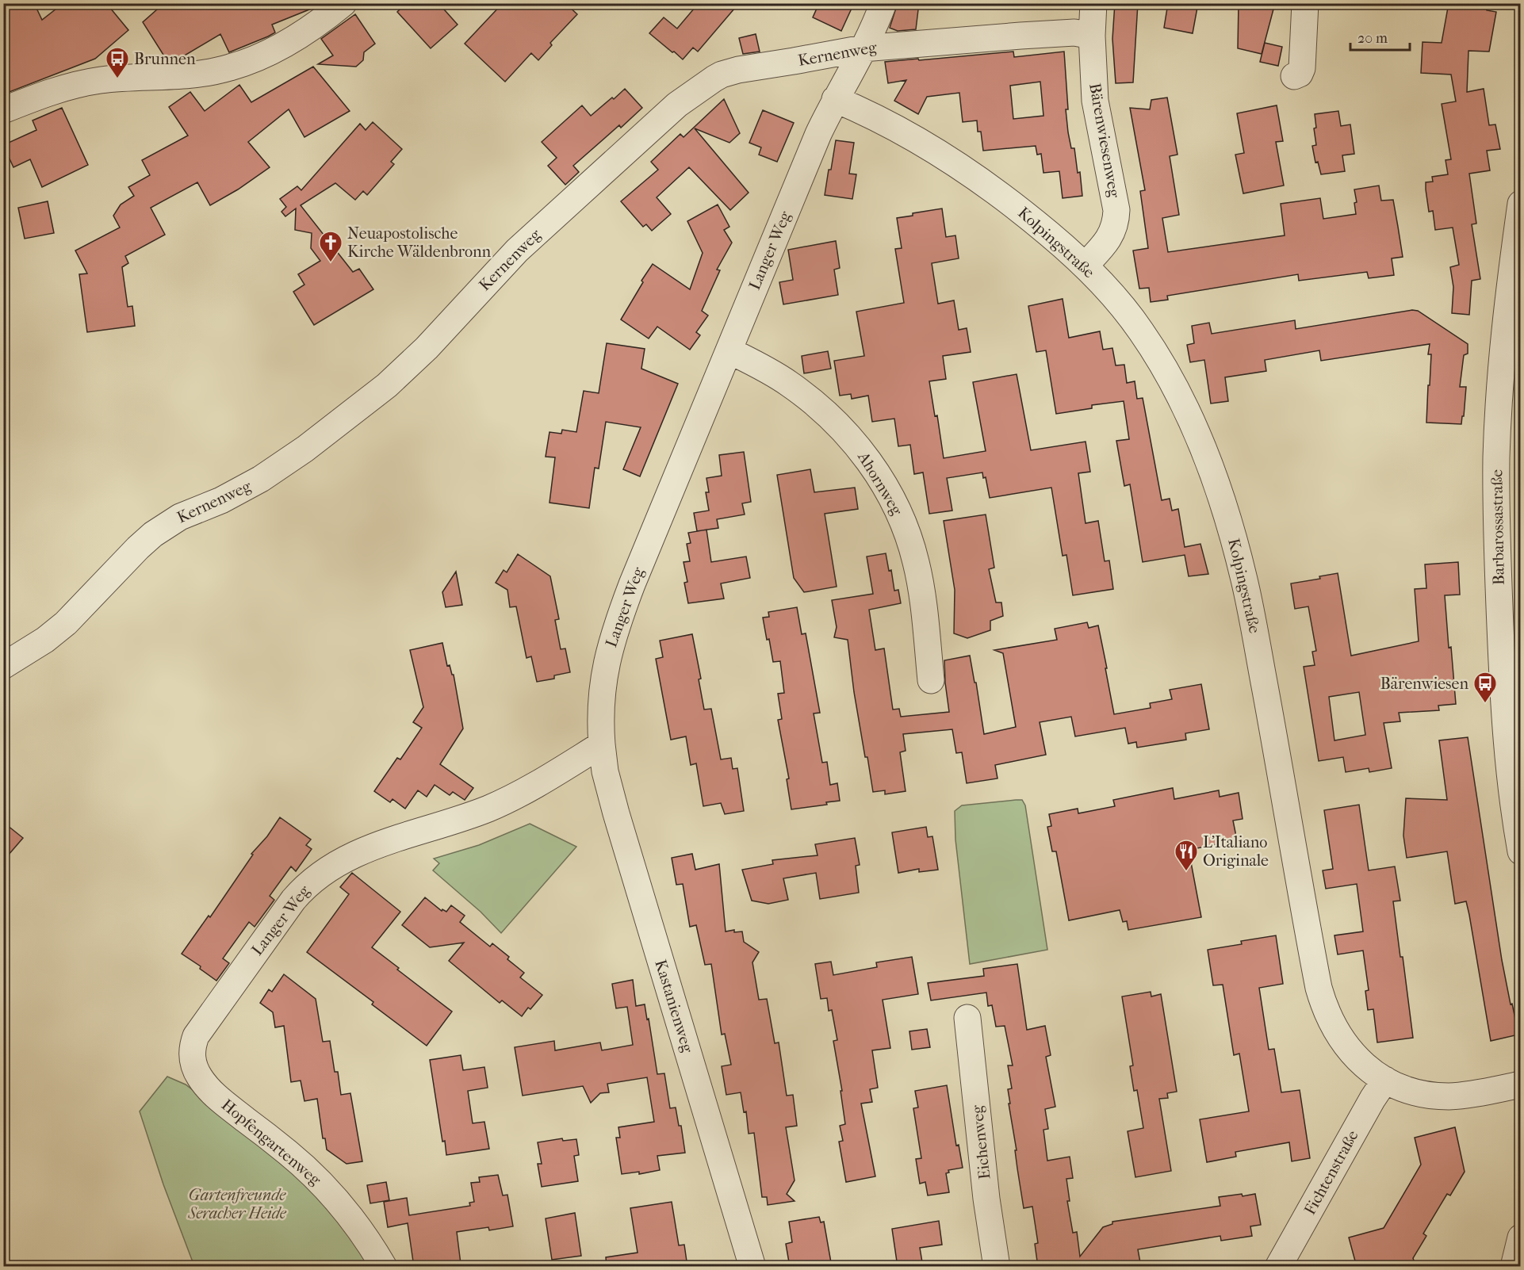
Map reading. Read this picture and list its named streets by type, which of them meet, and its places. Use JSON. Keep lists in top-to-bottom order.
{
  "streets": {
    "street": [
      "Kernenweg",
      "Bärenwiesenweg",
      "Kolpingstraße",
      "Langer Weg",
      "Ahornweg",
      "Barbarossastraße",
      "Kastanienweg",
      "Hopfengartenweg",
      "Eichenweg",
      "Fichtenstraße"
    ]
  },
  "crossings": [
    ["Kernenweg", "Bärenwiesenweg"],
    ["Kernenweg", "Langer Weg"],
    ["Bärenwiesenweg", "Kolpingstraße"],
    ["Kolpingstraße", "Langer Weg"],
    ["Kolpingstraße", "Fichtenstraße"],
    ["Langer Weg", "Ahornweg"],
    ["Langer Weg", "Kastanienweg"],
    ["Langer Weg", "Hopfengartenweg"]
  ],
  "parks": ["Gartenfreunde Seracher Heide"],
  "places": {
    "bus stop": ["Brunnen", "Bärenwiesen"],
    "church": ["Neuapostolische Kirche Wäldenbronn"],
    "restaurant": ["L'Italiano Originale"]
  },
  "scale_bar": "20 m"
}
